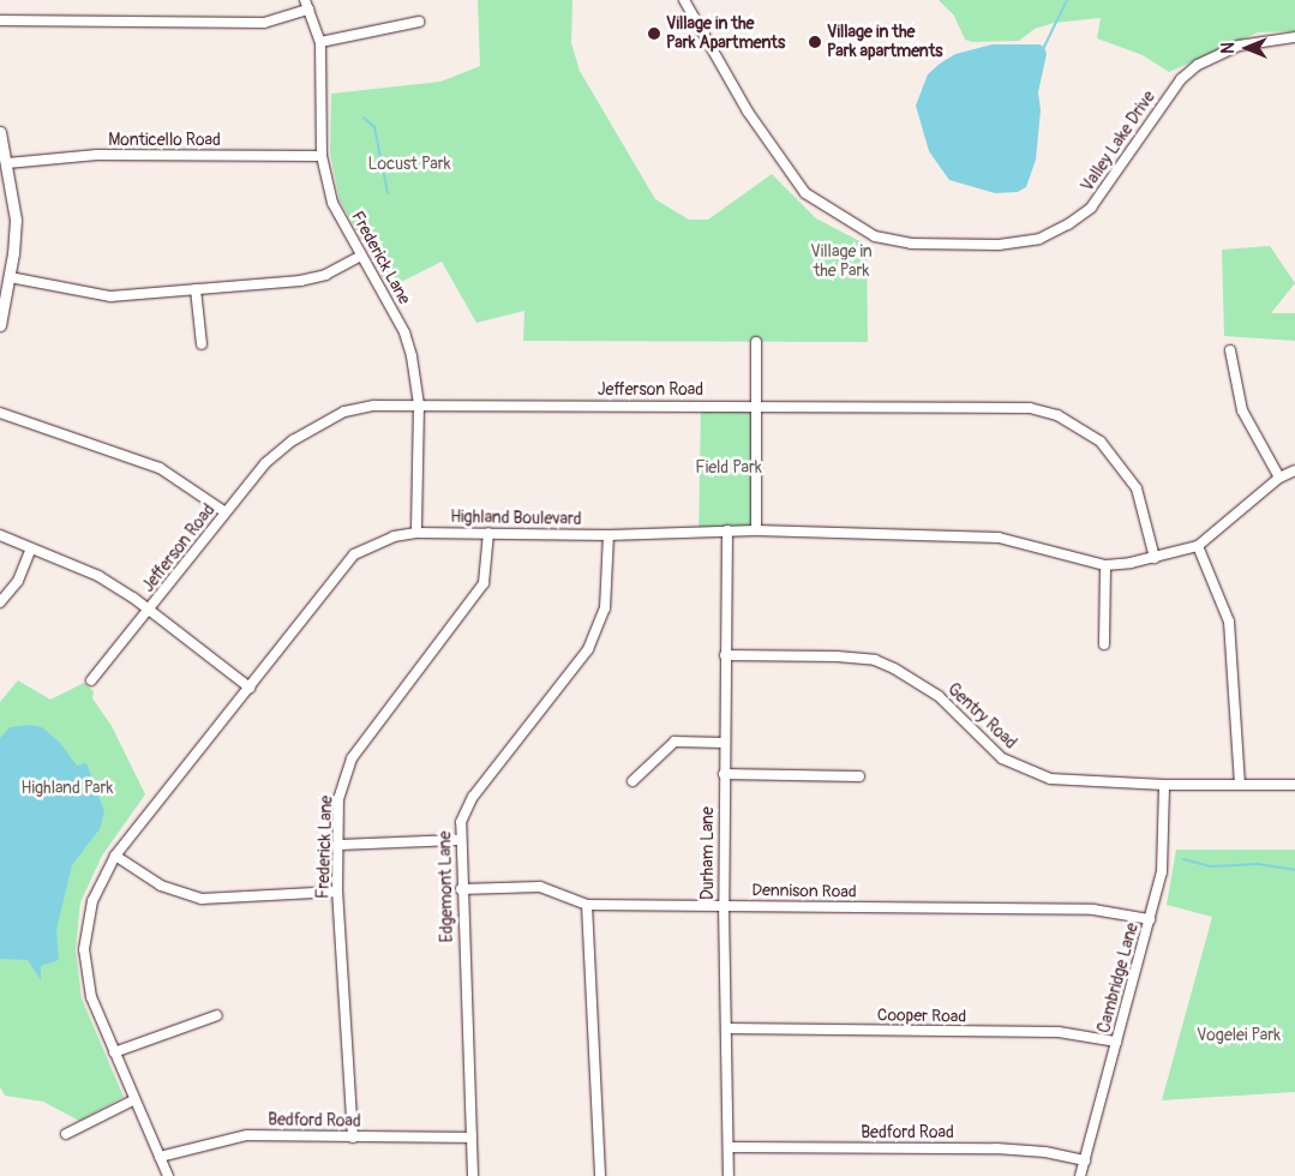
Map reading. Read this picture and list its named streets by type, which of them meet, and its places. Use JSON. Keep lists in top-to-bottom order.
{
  "streets": {
    "street": [
      "Monticello Road",
      "Valley Lake Drive",
      "Frederick Lane",
      "Jefferson Road",
      "Highland Boulevard",
      "Gentry Road",
      "Durham Lane",
      "Edgemont Lane",
      "Dennison Road",
      "Cambridge Lane",
      "Cooper Road",
      "Bedford Road"
    ]
  },
  "crossings": [
    ["Monticello Road", "Frederick Lane"],
    ["Frederick Lane", "Jefferson Road"],
    ["Frederick Lane", "Highland Boulevard"],
    ["Frederick Lane", "Bedford Road"],
    ["Jefferson Road", "Highland Boulevard"],
    ["Highland Boulevard", "Durham Lane"],
    ["Highland Boulevard", "Edgemont Lane"],
    ["Highland Boulevard", "Bedford Road"],
    ["Gentry Road", "Durham Lane"],
    ["Gentry Road", "Cambridge Lane"],
    ["Durham Lane", "Dennison Road"],
    ["Durham Lane", "Cooper Road"],
    ["Durham Lane", "Bedford Road"],
    ["Edgemont Lane", "Dennison Road"],
    ["Edgemont Lane", "Bedford Road"],
    ["Dennison Road", "Cambridge Lane"],
    ["Cambridge Lane", "Cooper Road"],
    ["Cambridge Lane", "Bedford Road"]
  ],
  "parks": [
    "Locust Park",
    "Village in the Park",
    "Field Park",
    "Highland Park",
    "Vogelei Park"
  ],
  "places": ["Village in the Park Apartments", "Village in the Park apartments"],
  "north": "left"
}
